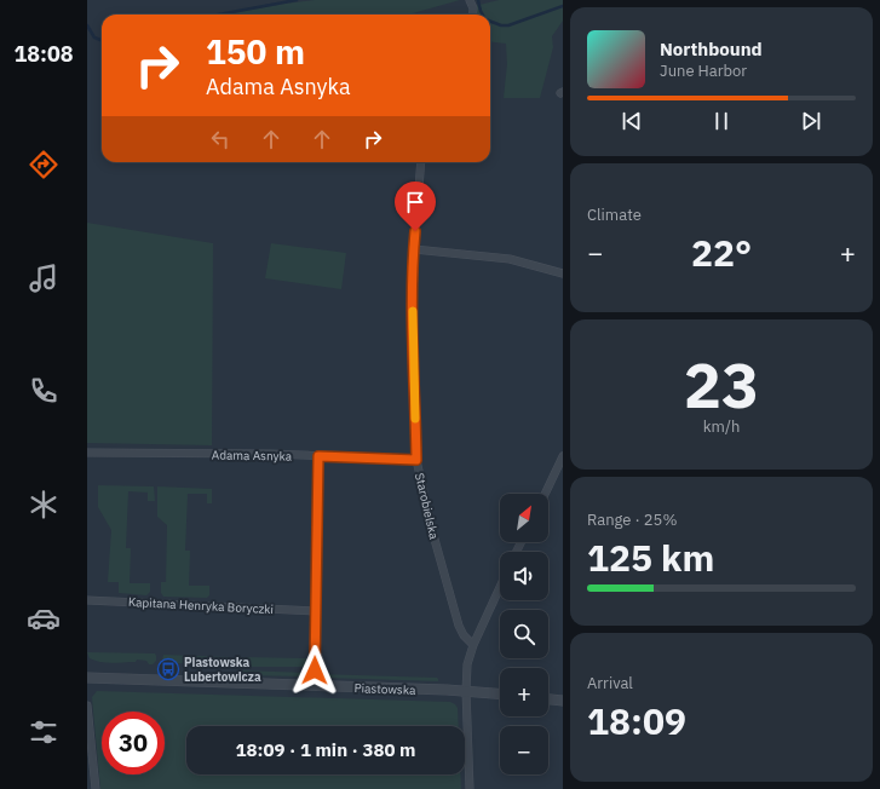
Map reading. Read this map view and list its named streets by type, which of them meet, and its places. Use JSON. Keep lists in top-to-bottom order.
{
  "streets": {
    "street": [
      "Adama Asnyka",
      "Starobielska",
      "Kapitana Henryka Boryczki",
      "Piastowska"
    ]
  },
  "crossings": [
    ["Adama Asnyka", "Starobielska"]
  ],
  "places": {
    "bus stop": ["Piastowska Lubertowicza"]
  },
  "north": "top right",
  "page": {
    "tabs": "18:08",
    "turn": ["150 m", "Adama Asnyka"],
    "song": ["Northbound", "June Harbor"],
    "tile": [
      "Climate",
      ["23", "km/h"],
      ["Range · 25%", "125 km"],
      ["Arrival", "18:09"]
    ],
    "heat": ["−", "22°", "+"],
    "map_buttons": ["+", "−"],
    "limit": "30",
    "trip": "18:09 · 1 min · 380 m"
  }
}
